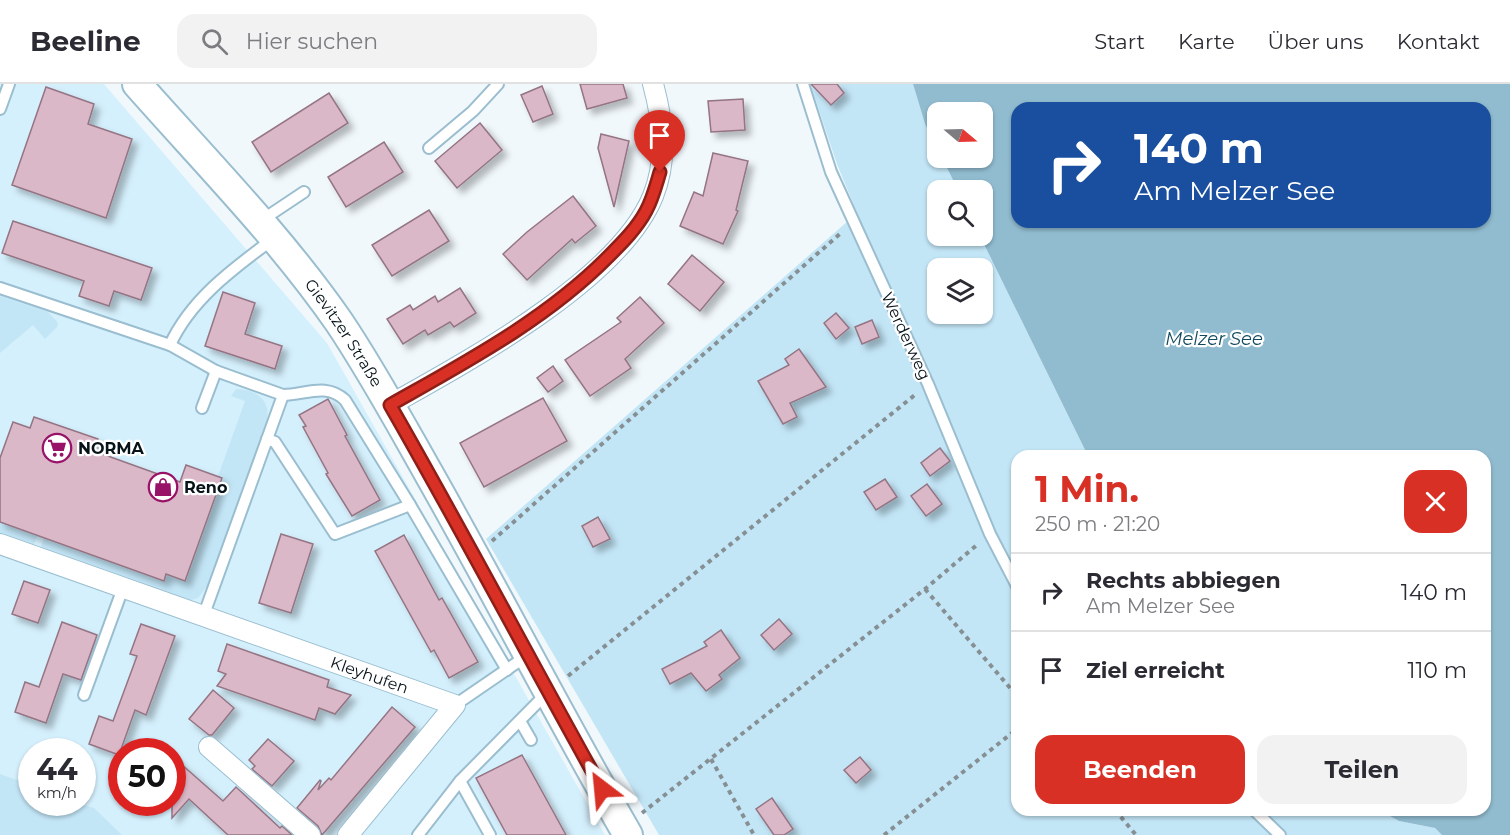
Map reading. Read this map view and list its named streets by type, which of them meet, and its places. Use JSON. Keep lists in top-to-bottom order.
{
  "streets": {
    "main road": ["Gievitzer Straße"],
    "street": ["Kleyhufen"],
    "lane": ["Werderweg"]
  },
  "water": ["Melzer See"],
  "places": {
    "supermarket": ["NORMA"],
    "shop": ["Reno"]
  },
  "north": "right",
  "page": {
    "header": "Beeline",
    "search": "Hier suchen",
    "nav": [
      "Start",
      "Karte",
      "Über uns",
      "Kontakt"
    ],
    "turn": ["140 m", "Am Melzer See"],
    "heading": ["1 Min.", "250 m · 21:20"],
    "list": [
      {
        "name": "Rechts abbiegen",
        "note": "Am Melzer See",
        "value": "140 m"
      },
      {
        "name": "Ziel erreicht",
        "value": "110 m"
      }
    ],
    "buttons": ["Beenden", "Teilen"],
    "speed": "44 km/h",
    "limit": "50"
  }
}
